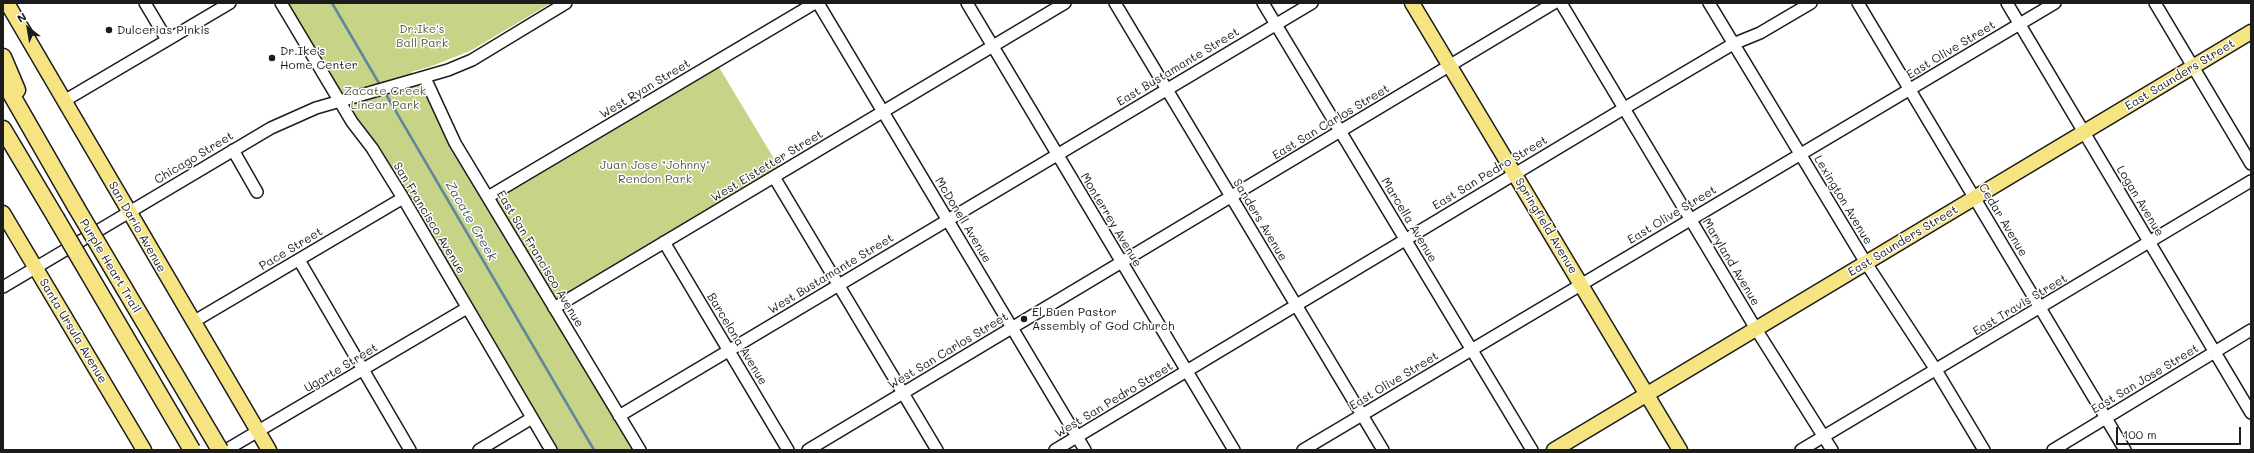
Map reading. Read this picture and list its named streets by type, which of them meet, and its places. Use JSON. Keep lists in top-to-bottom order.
{
  "streets": {
    "highway": ["Purple Heart Trail"],
    "main road": [
      "East Saunders Street",
      "Springfield Avenue",
      "San Dario Avenue",
      "Santa Ursula Avenue"
    ],
    "street": [
      "East Olive Street",
      "East Bustamante Street",
      "West Ryan Street",
      "East San Carlos Street",
      "Chicago Street",
      "West Eistetter Street",
      "East San Pedro Street",
      "Lexington Avenue",
      "Logan Avenue",
      "San Francisco Avenue",
      "McDonell Avenue",
      "Monterrey Avenue",
      "Sanders Avenue",
      "Marcella Avenue",
      "Cedar Avenue",
      "Pace Street",
      "East San Francisco Avenue",
      "Maryland Avenue",
      "West Bustamante Street",
      "East Travis Street",
      "Barcelona Avenue",
      "West San Carlos Street",
      "Ugarte Street",
      "East San Jose Street",
      "West San Pedro Street"
    ]
  },
  "crossings": [
    ["East Olive Street", "Lexington Avenue"],
    ["East Olive Street", "Logan Avenue"],
    ["East Olive Street", "Sanders Avenue"],
    ["East Olive Street", "Marcella Avenue"],
    ["East Olive Street", "Cedar Avenue"],
    ["East Olive Street", "Springfield Avenue"],
    ["East Olive Street", "Maryland Avenue"],
    ["East Bustamante Street", "Monterrey Avenue"],
    ["East Bustamante Street", "Sanders Avenue"],
    ["East Bustamante Street", "Marcella Avenue"],
    ["East Bustamante Street", "West Bustamante Street"],
    ["East Saunders Street", "Lexington Avenue"],
    ["East Saunders Street", "Logan Avenue"],
    ["East Saunders Street", "Cedar Avenue"],
    ["East Saunders Street", "Springfield Avenue"],
    ["East Saunders Street", "Maryland Avenue"],
    ["West Ryan Street", "McDonell Avenue"],
    ["West Ryan Street", "East San Francisco Avenue"],
    ["East San Carlos Street", "Monterrey Avenue"],
    ["East San Carlos Street", "Sanders Avenue"],
    ["East San Carlos Street", "Marcella Avenue"],
    ["East San Carlos Street", "Springfield Avenue"],
    ["East San Carlos Street", "West San Carlos Street"],
    ["Chicago Street", "San Francisco Avenue"],
    ["Chicago Street", "San Dario Avenue"],
    ["Chicago Street", "East San Francisco Avenue"],
    ["Chicago Street", "Santa Ursula Avenue"],
    ["West Eistetter Street", "McDonell Avenue"],
    ["West Eistetter Street", "Monterrey Avenue"],
    ["West Eistetter Street", "East San Francisco Avenue"],
    ["West Eistetter Street", "Barcelona Avenue"],
    ["East San Pedro Street", "Lexington Avenue"],
    ["East San Pedro Street", "Monterrey Avenue"],
    ["East San Pedro Street", "Sanders Avenue"],
    ["East San Pedro Street", "Marcella Avenue"],
    ["East San Pedro Street", "Springfield Avenue"],
    ["East San Pedro Street", "Maryland Avenue"],
    ["East San Pedro Street", "West San Pedro Street"],
    ["Lexington Avenue", "East Travis Street"],
    ["Logan Avenue", "East Travis Street"],
    ["Logan Avenue", "East San Jose Street"],
    ["San Francisco Avenue", "Pace Street"],
    ["San Francisco Avenue", "Ugarte Street"],
    ["McDonell Avenue", "West Bustamante Street"],
    ["McDonell Avenue", "West San Carlos Street"],
    ["McDonell Avenue", "West San Pedro Street"],
    ["Monterrey Avenue", "West Bustamante Street"],
    ["Monterrey Avenue", "West San Carlos Street"],
    ["Monterrey Avenue", "West San Pedro Street"],
    ["Cedar Avenue", "East Travis Street"],
    ["Cedar Avenue", "East San Jose Street"],
    ["San Dario Avenue", "Pace Street"],
    ["San Dario Avenue", "Ugarte Street"],
    ["East San Francisco Avenue", "West Bustamante Street"],
    ["Maryland Avenue", "East Travis Street"],
    ["West Bustamante Street", "Barcelona Avenue"]
  ],
  "water": ["Zacate Creek"],
  "parks": ["Dr.Ike's Ball Park", "Zacate Creek Linear Park", "Juan Jose \"Johnny\" Rendon Park"],
  "places": ["Dulcerias Pinkis", "Dr.Ike's Home Center", "El Buen Pastor Assembly of God Church"],
  "scale_bar": "100 m",
  "north": "top left"
}
